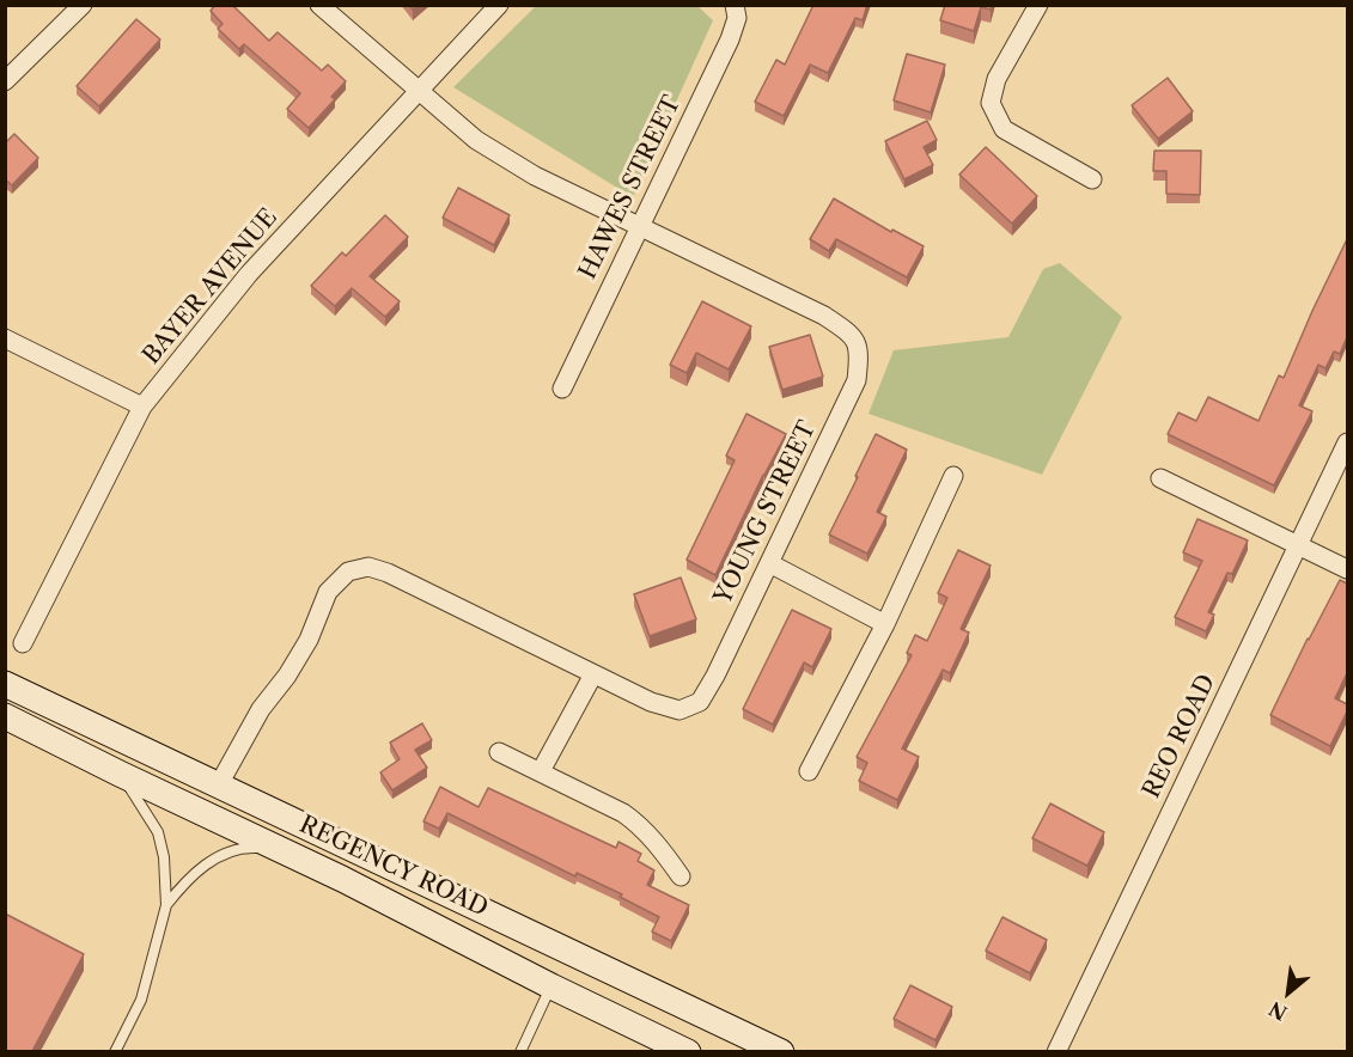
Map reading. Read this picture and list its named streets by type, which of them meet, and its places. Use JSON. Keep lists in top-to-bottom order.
{
  "streets": {
    "main road": ["REGENCY ROAD"],
    "street": [
      "HAWES STREET",
      "BAYER AVENUE",
      "YOUNG STREET",
      "REO ROAD"
    ]
  },
  "crossings": [
    ["HAWES STREET", "YOUNG STREET"],
    ["BAYER AVENUE", "YOUNG STREET"],
    ["YOUNG STREET", "REGENCY ROAD"]
  ],
  "north": "bottom left"
}
